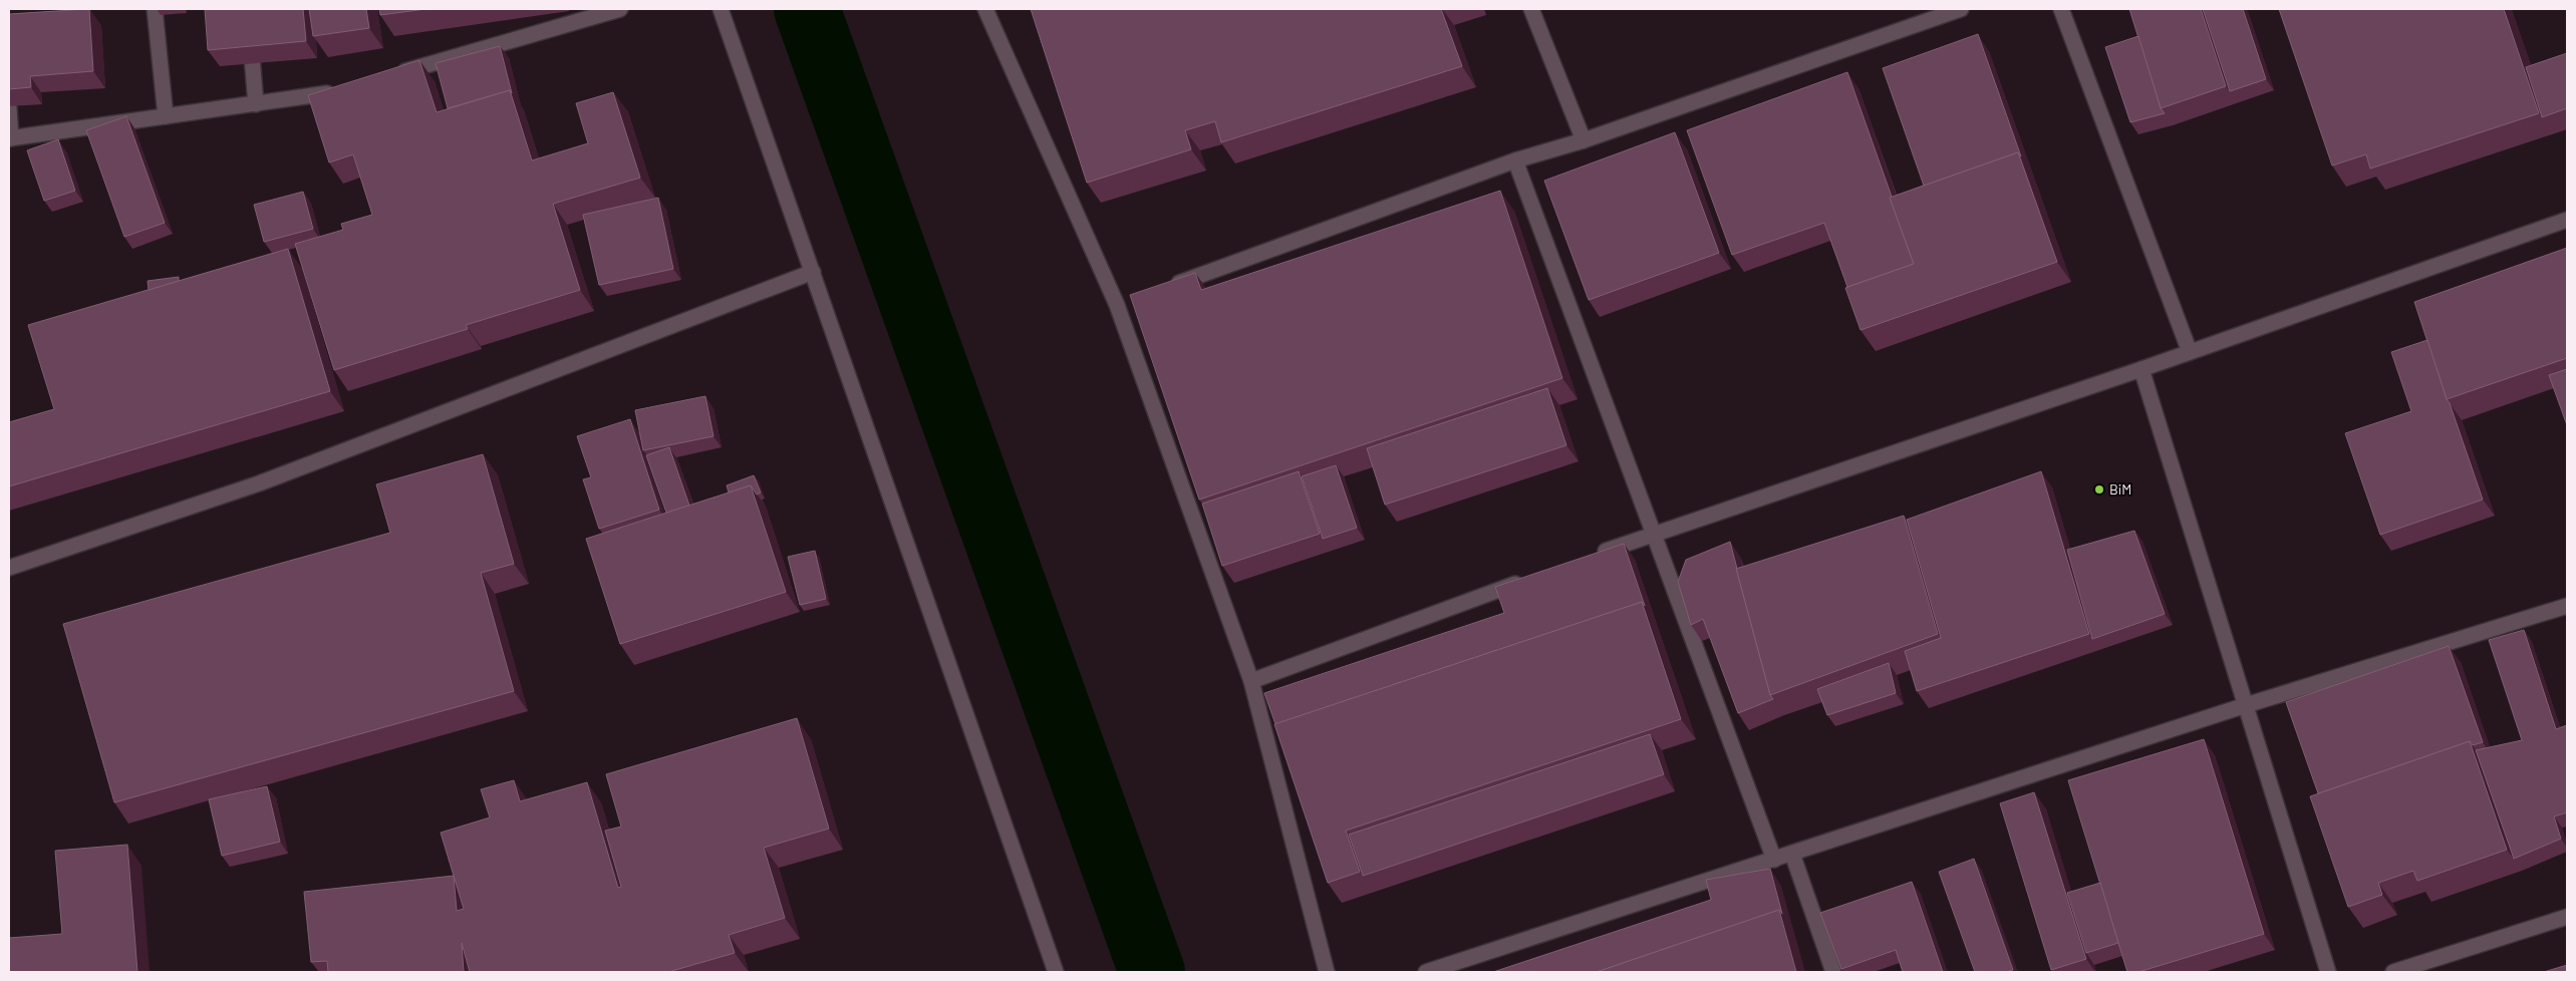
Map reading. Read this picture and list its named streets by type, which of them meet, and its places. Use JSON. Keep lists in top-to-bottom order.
{
  "places": ["BiM"]
}
